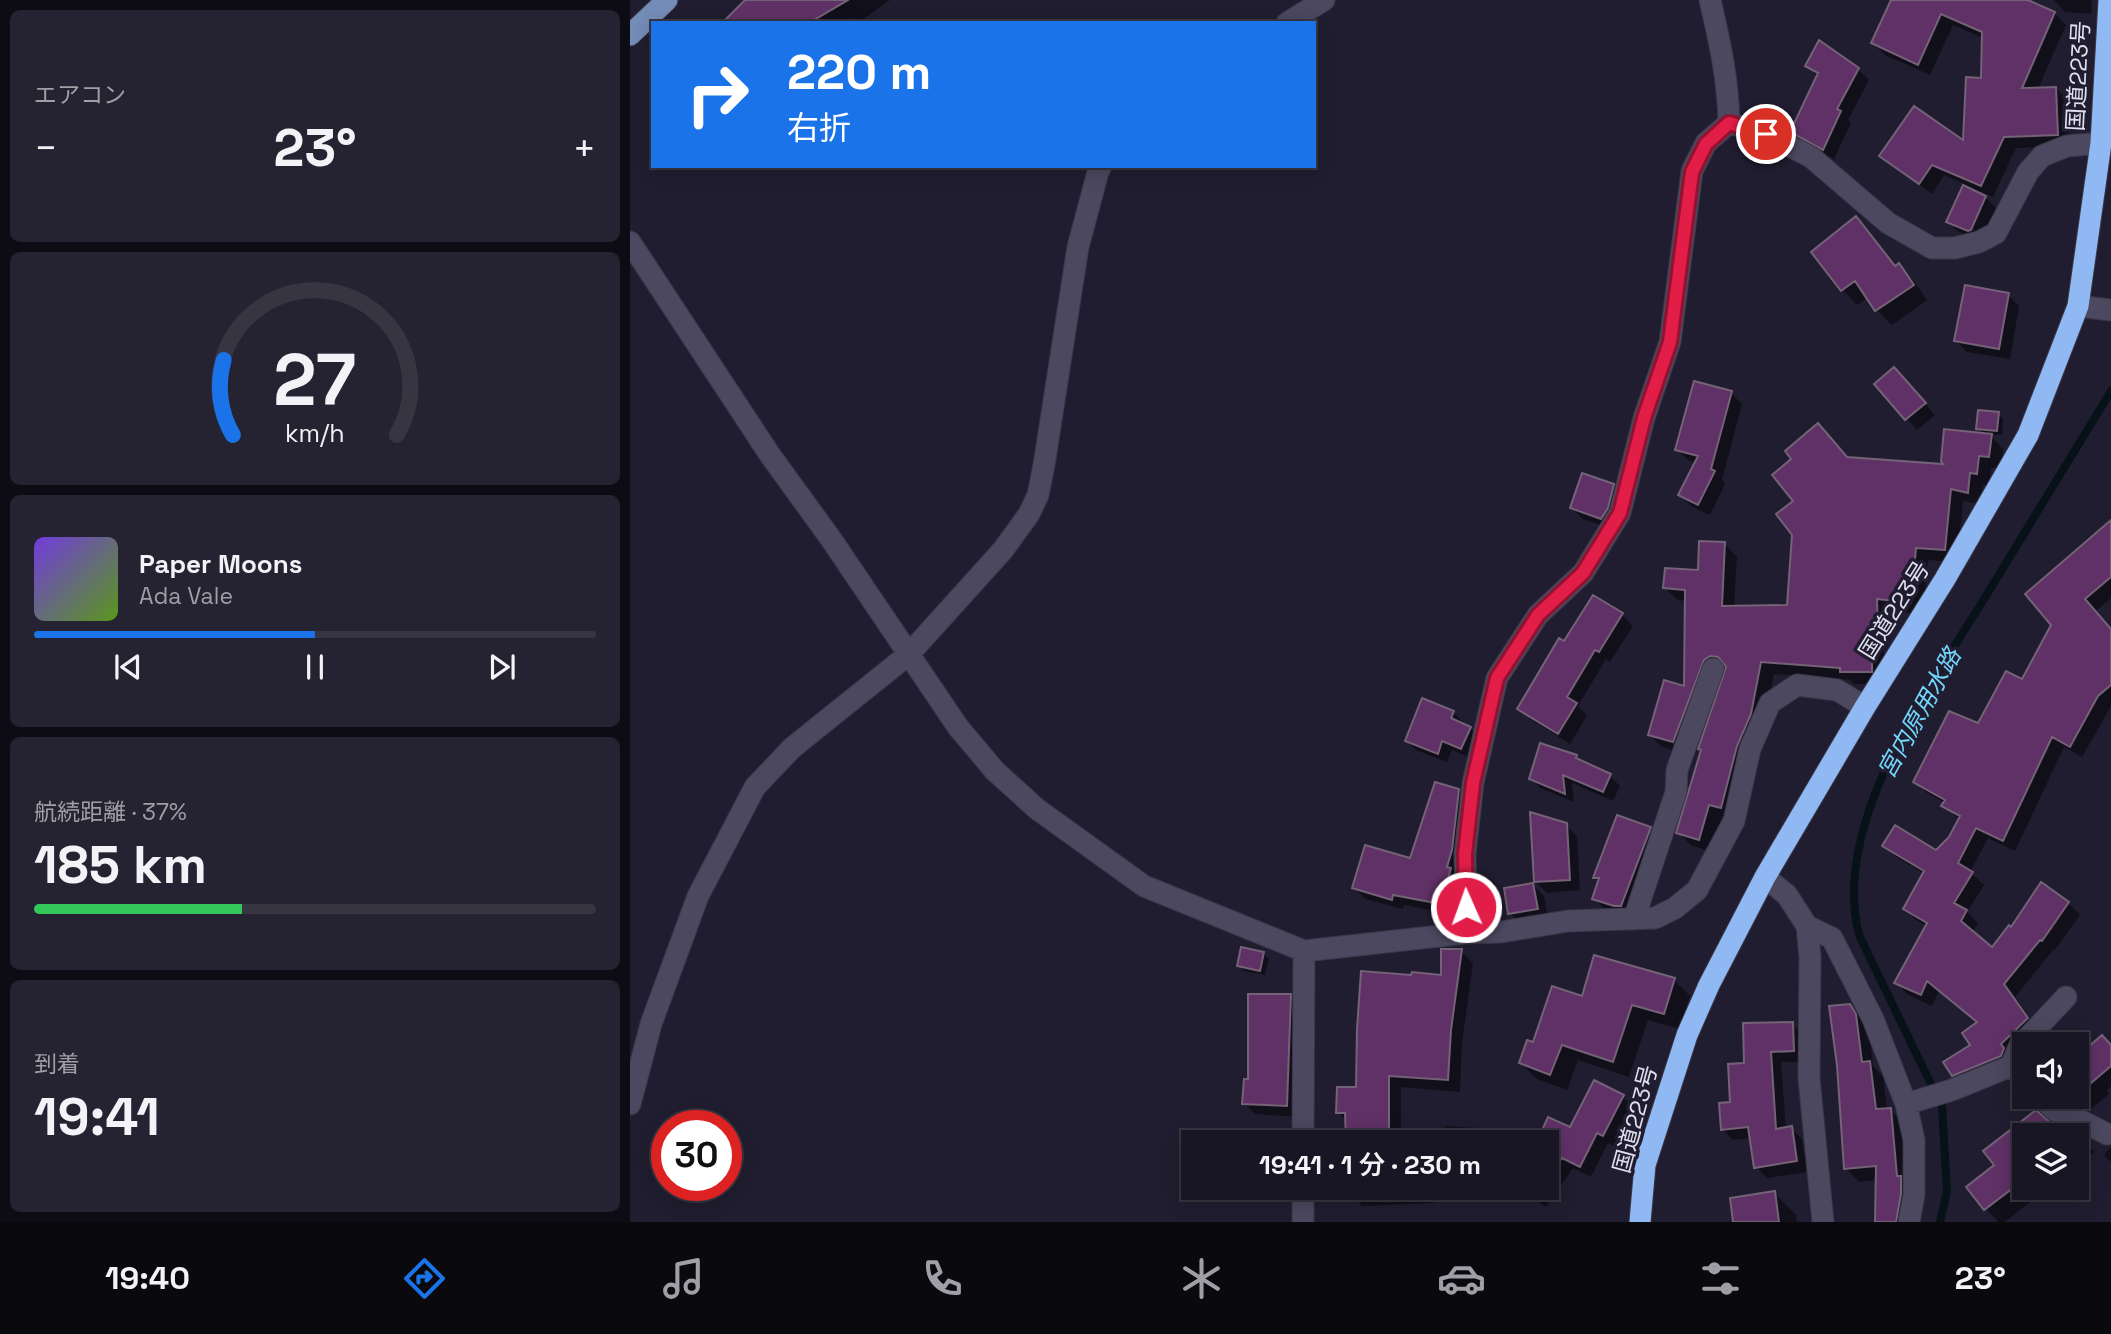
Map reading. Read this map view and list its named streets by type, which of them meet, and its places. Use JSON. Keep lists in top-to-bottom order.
{
  "streets": {
    "highway": ["国道223号"]
  },
  "water": ["宮内原用水路"],
  "page": {
    "tile": [
      "エアコン",
      ["航続距離 · 37%", "185 km"],
      ["到着", "19:41"]
    ],
    "turn": ["220 m", "右折"],
    "heat": ["−", "23°", "+"],
    "song": ["Paper Moons", "Ada Vale"],
    "limit": "30",
    "trip": "19:41 · 1 分 · 230 m",
    "tabs": ["19:40", "23°"],
    "gauge": ["27", "km/h"]
  }
}
